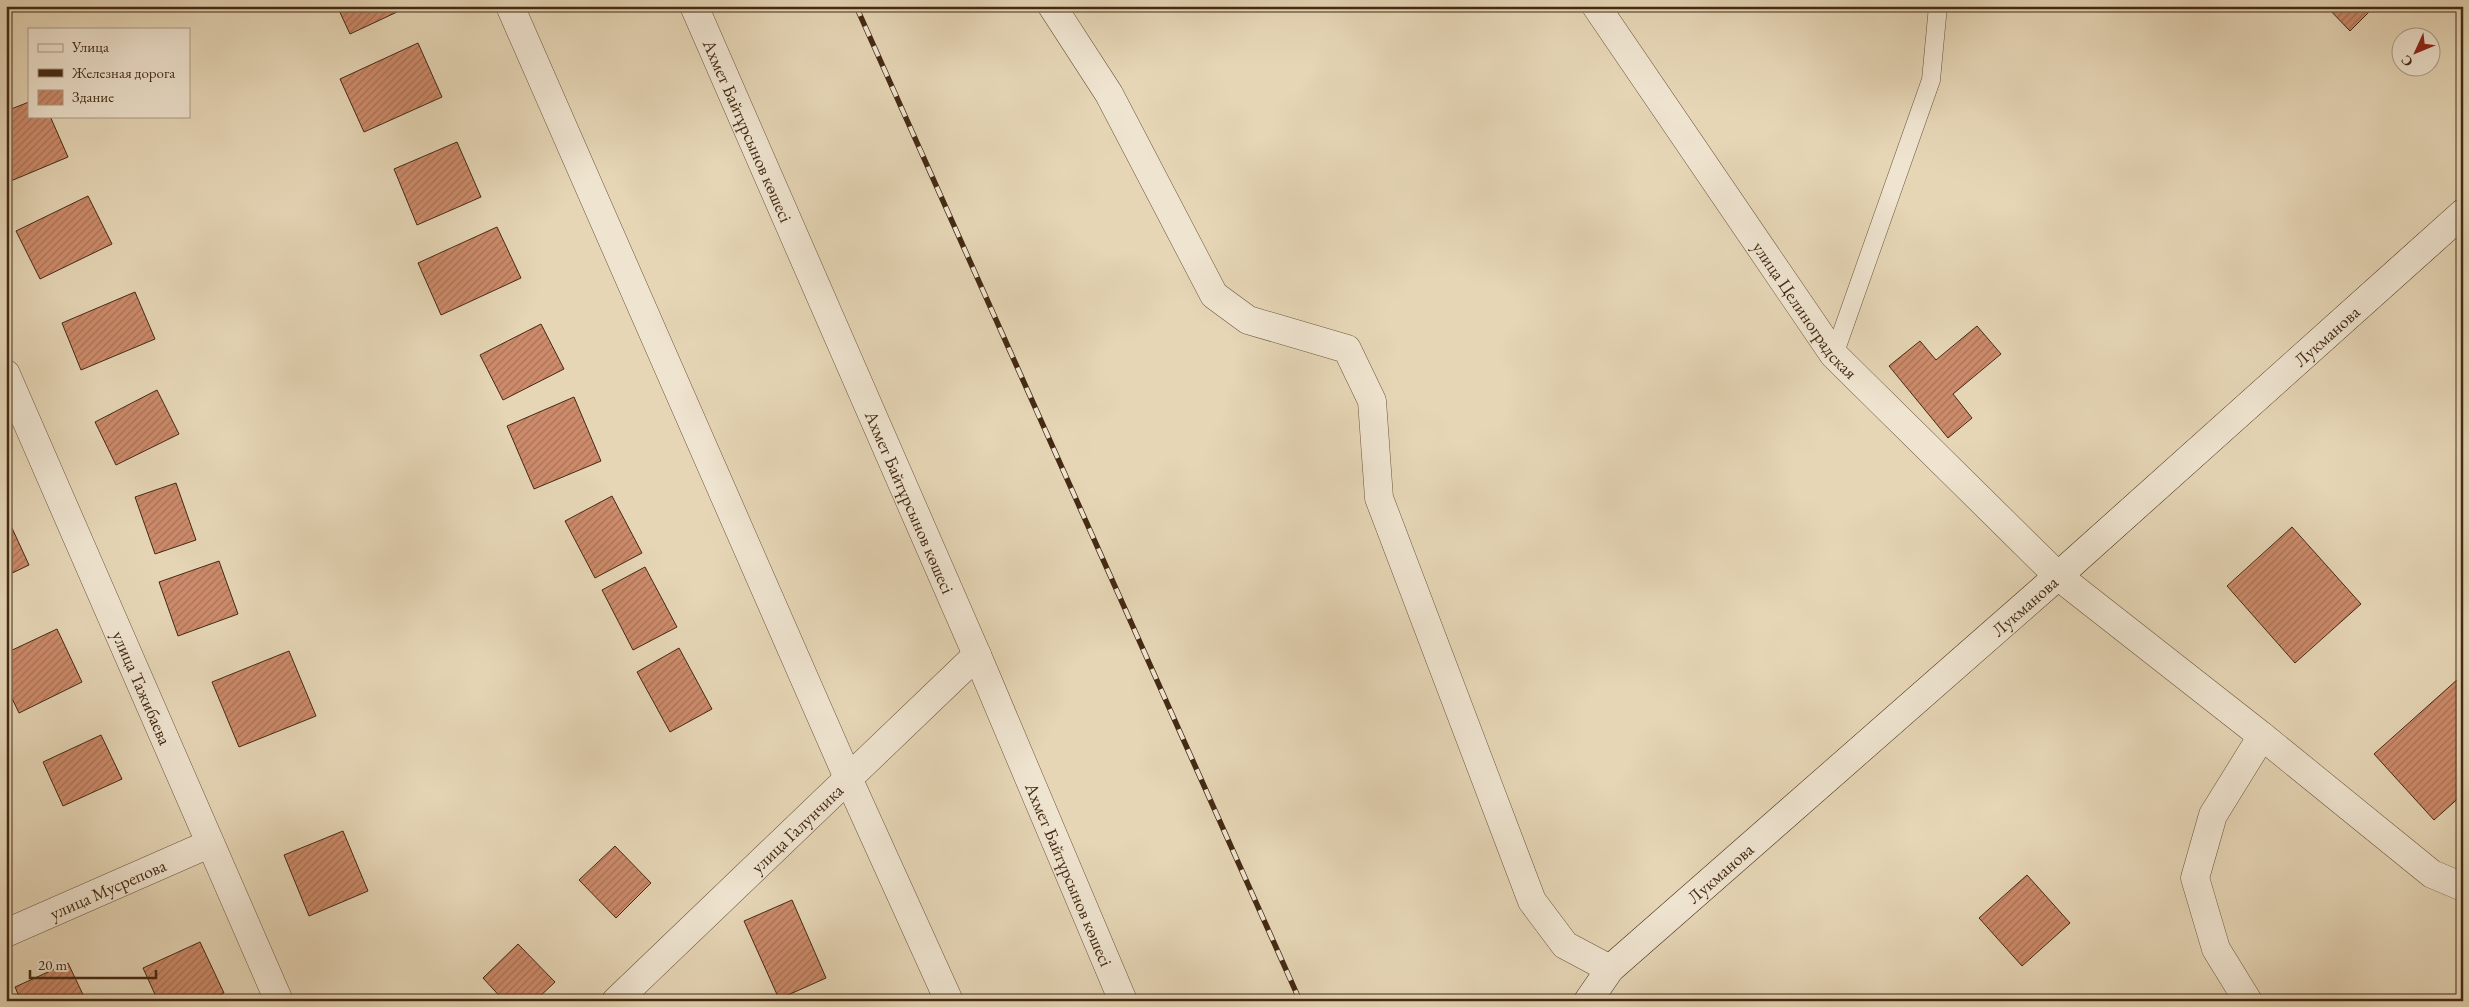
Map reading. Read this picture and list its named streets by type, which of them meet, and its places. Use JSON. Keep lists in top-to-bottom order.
{
  "streets": {
    "street": [
      "Ахмет Байтұрсынов көшесі",
      "улица Целиноградская",
      "Лукманова",
      "улица Тажибаева",
      "улица Галунчика",
      "улица Мусрепова"
    ]
  },
  "crossings": [
    ["Ахмет Байтұрсынов көшесі", "улица Галунчика"],
    ["улица Целиноградская", "Лукманова"],
    ["улица Тажибаева", "улица Мусрепова"]
  ],
  "legend": ["Улица", "Железная дорога", "Здание"],
  "scale_bar": "20 m",
  "north": "bottom left"
}
